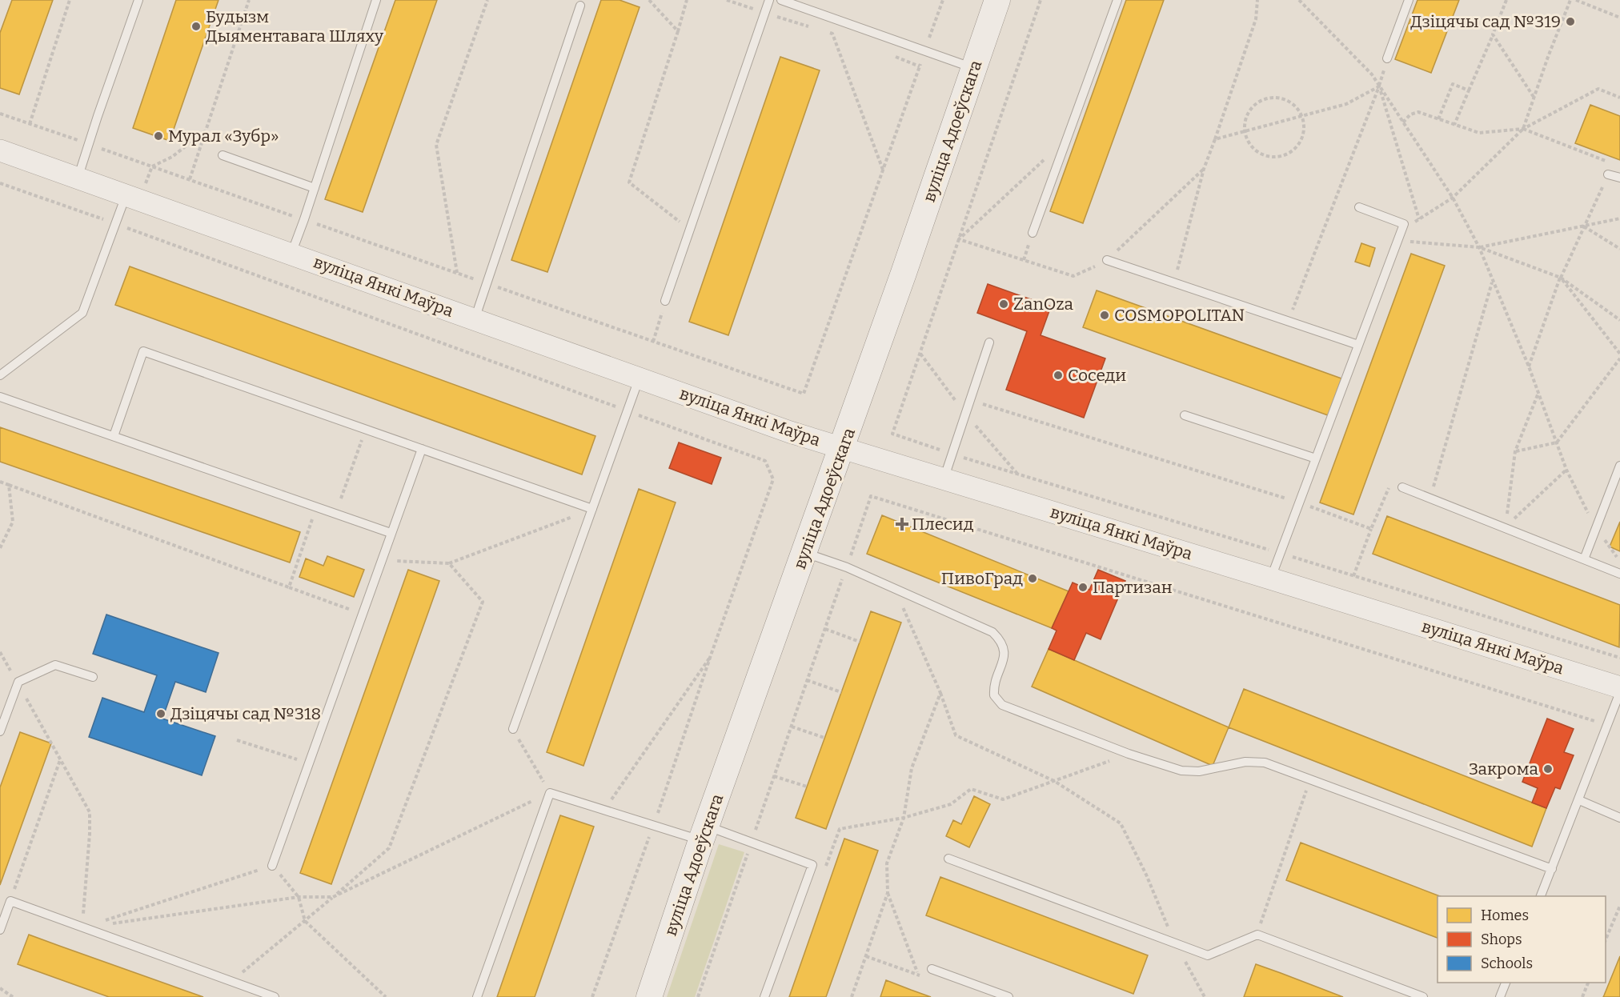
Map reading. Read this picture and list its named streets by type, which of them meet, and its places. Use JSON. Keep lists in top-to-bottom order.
{
  "streets": {
    "main road": ["вуліца Адоеўскага"],
    "street": ["вуліца Янкі Маўра"]
  },
  "crossings": [
    ["вуліца Адоеўскага", "вуліца Янкі Маўра"]
  ],
  "places": {
    "other": [
      "Дзіцячы сад №319",
      "Будызм Дыяментавага Шляху",
      "Мурал «Зубр»",
      "ZanOza",
      "COSMOPOLITAN",
      "Соседи",
      "ПивоГрад",
      "Партизан",
      "Дзіцячы сад №318",
      "Закрома"
    ],
    "health": ["Плесид"]
  },
  "legend": ["Homes", "Shops", "Schools"]
}
